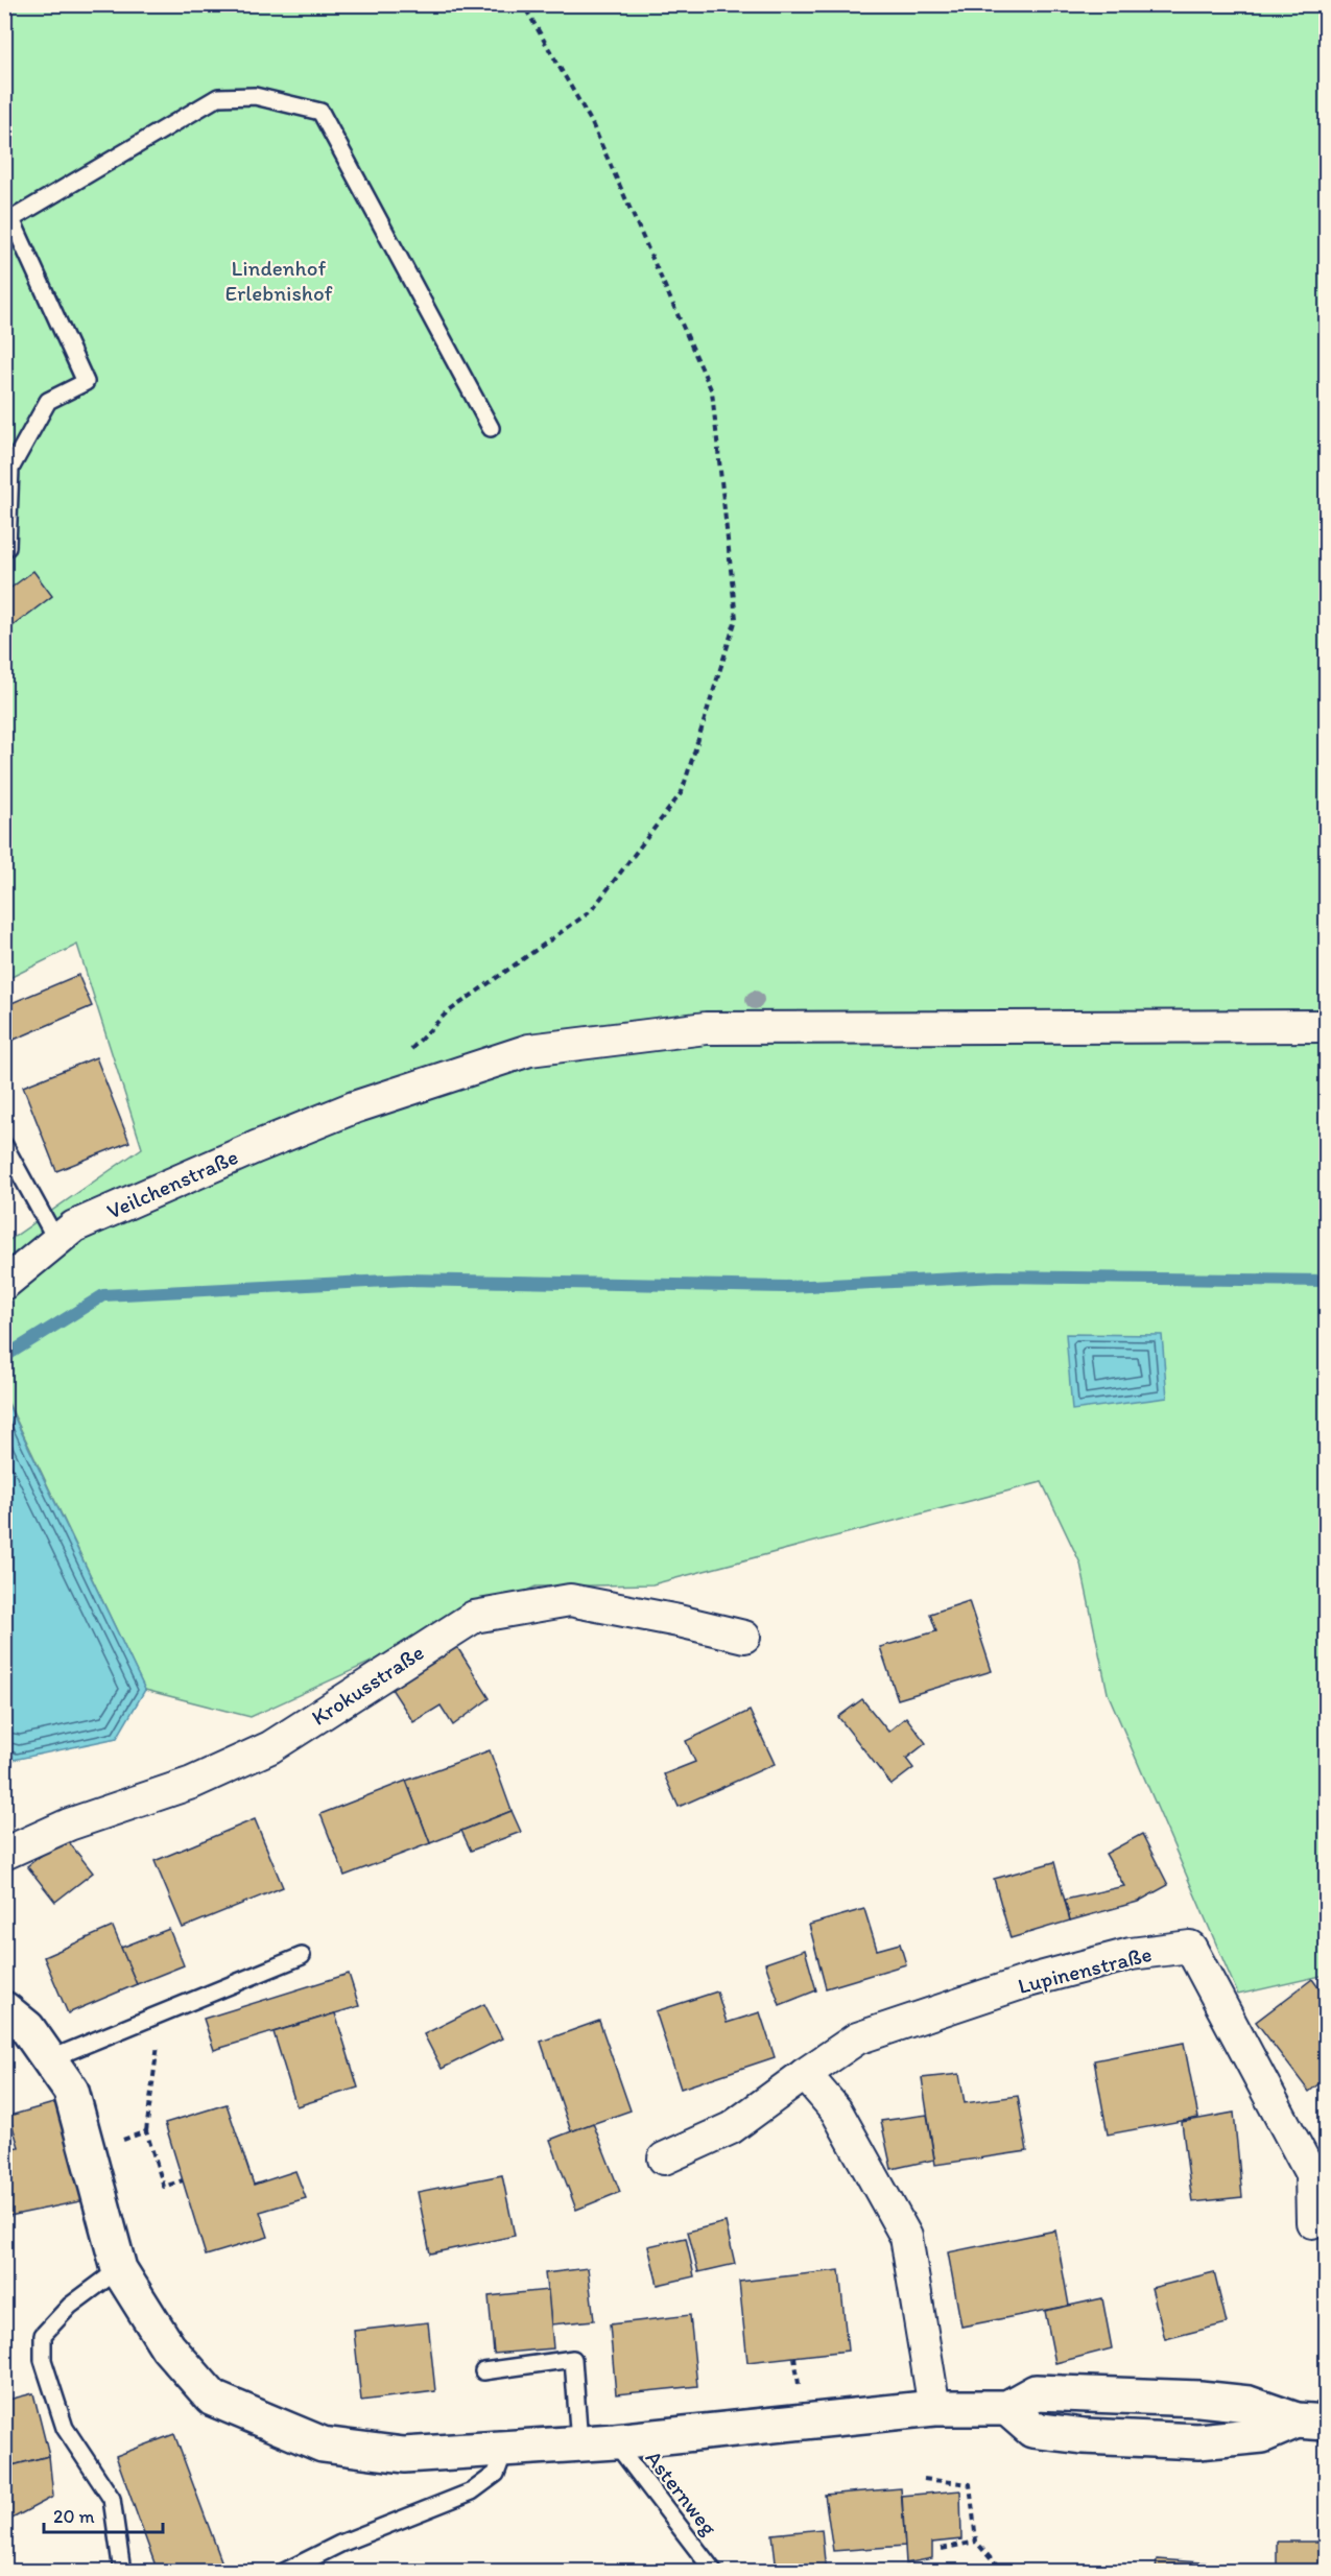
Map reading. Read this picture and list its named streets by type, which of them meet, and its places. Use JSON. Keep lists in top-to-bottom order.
{
  "streets": {
    "street": ["Veilchenstraße", "Krokusstraße", "Lupinenstraße"],
    "lane": ["Asternweg"]
  },
  "parks": ["Lindenhof Erlebnishof"],
  "scale_bar": "20 m"
}
